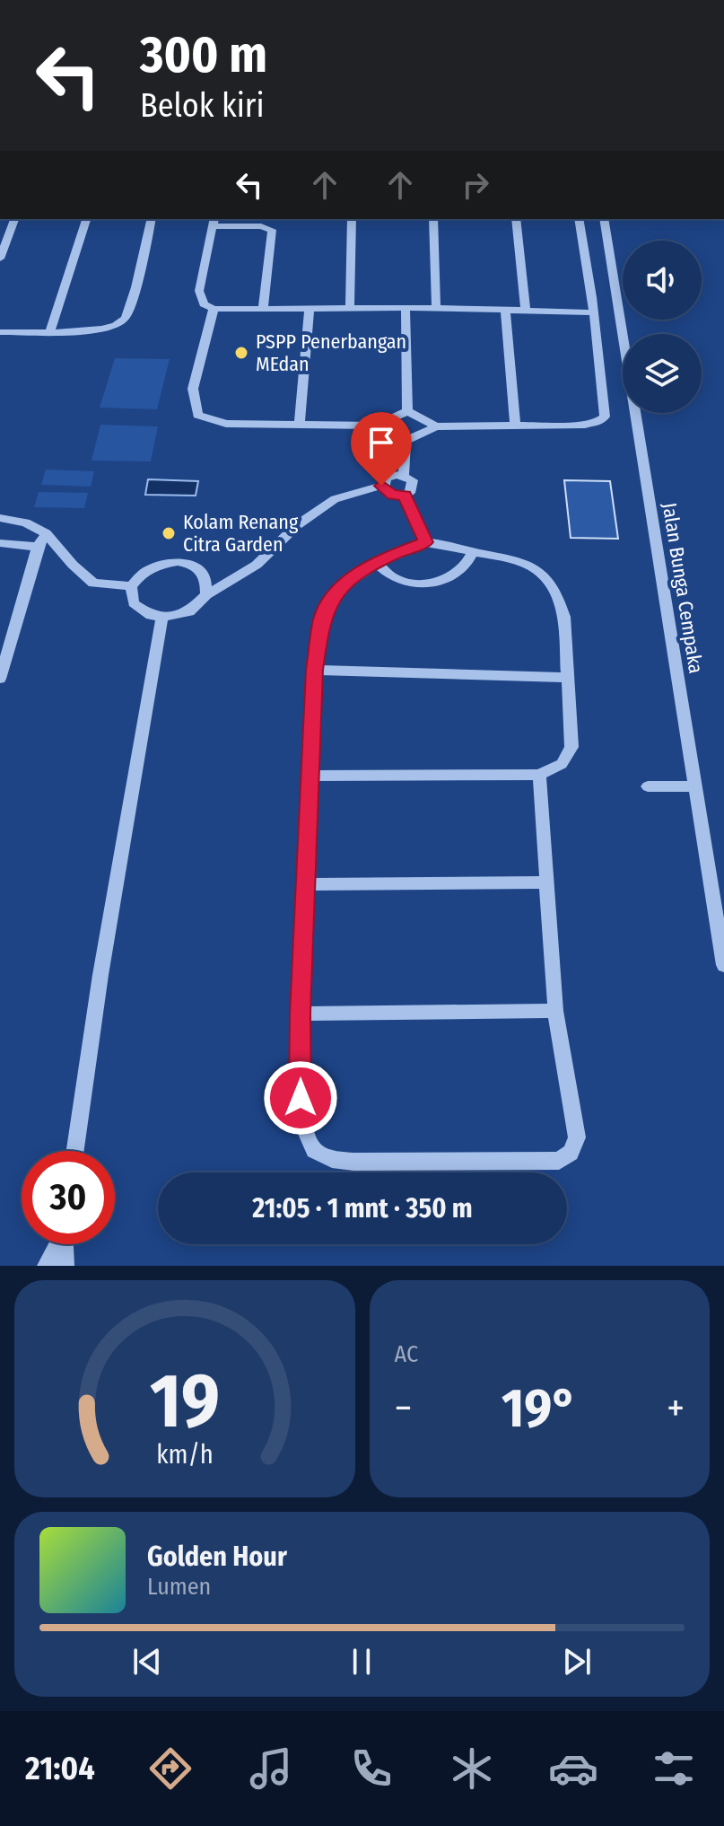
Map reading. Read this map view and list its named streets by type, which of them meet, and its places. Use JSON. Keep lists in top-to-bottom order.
{
  "streets": {
    "street": ["Jalan Bunga Cempaka"]
  },
  "places": ["PSPP Penerbangan MEdan", "Kolam Renang Citra Garden"],
  "page": {
    "turn": ["300 m", "Belok kiri"],
    "limit": "30",
    "trip": "21:05 · 1 mnt · 350 m",
    "tile": "AC",
    "heat": ["−", "19°", "+"],
    "song": ["Golden Hour", "Lumen"],
    "tabs": "21:04",
    "gauge": ["19", "km/h"]
  }
}
